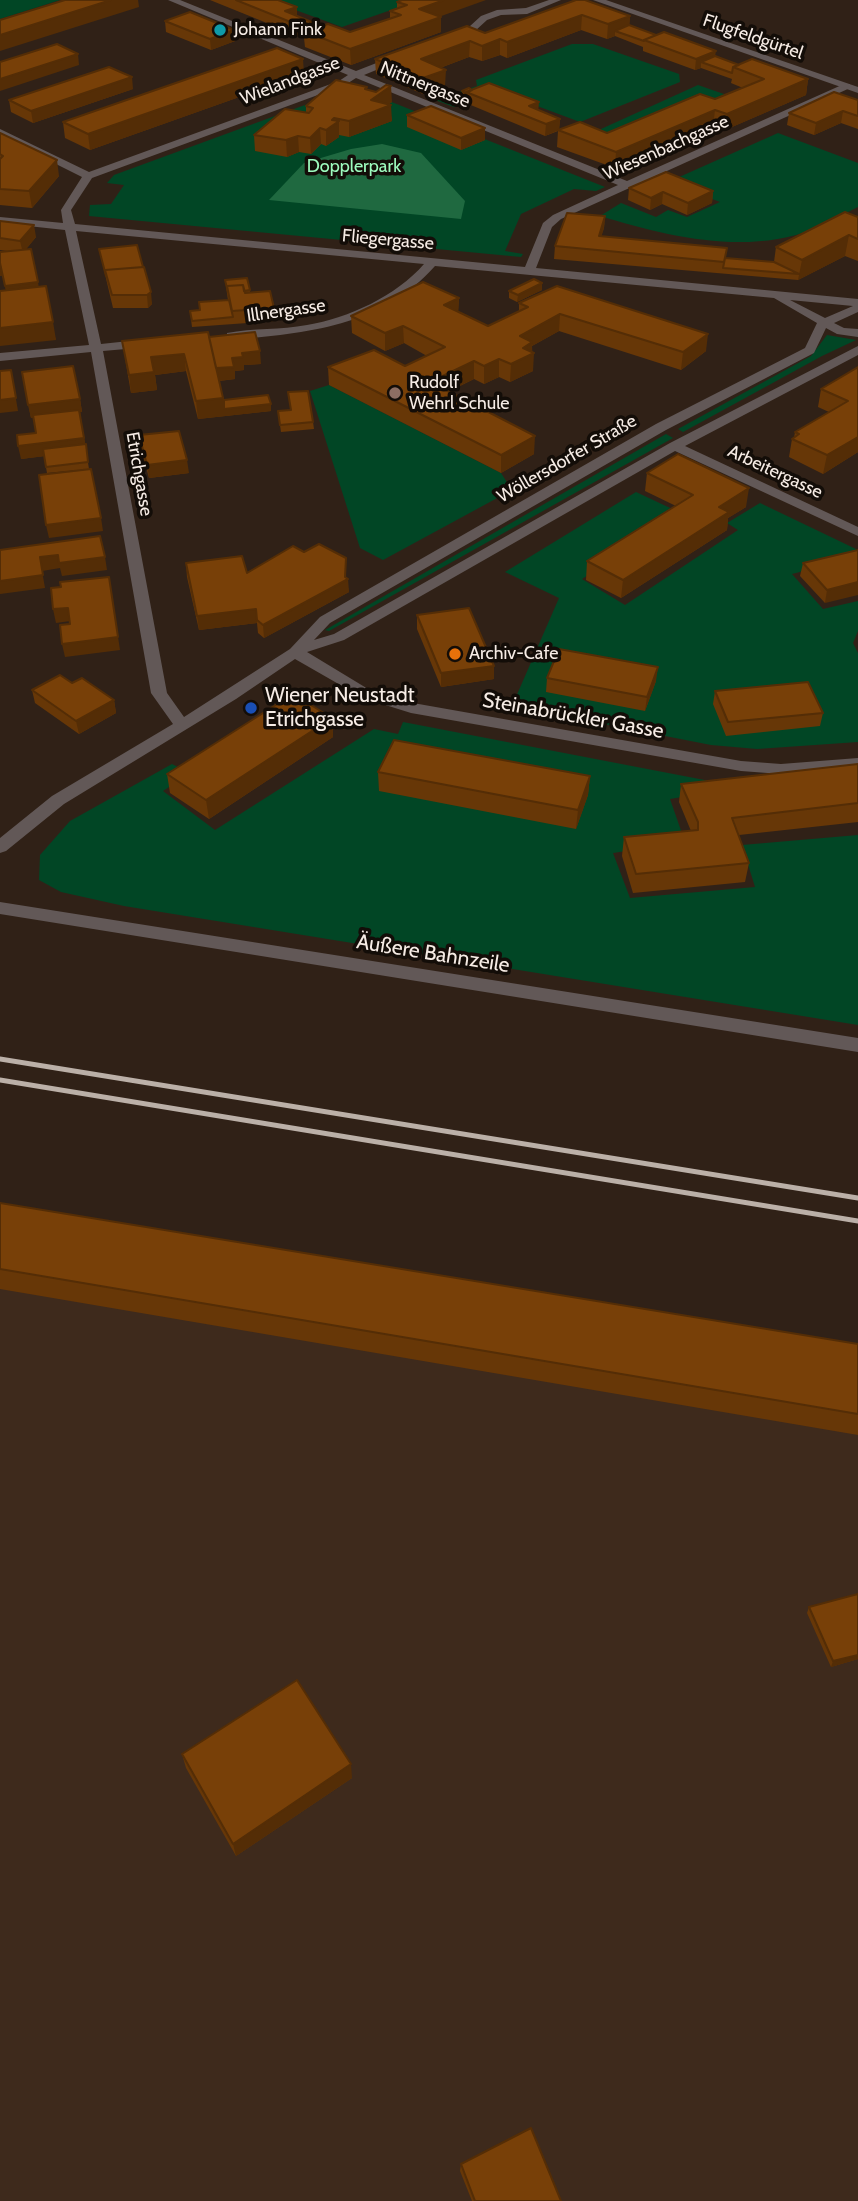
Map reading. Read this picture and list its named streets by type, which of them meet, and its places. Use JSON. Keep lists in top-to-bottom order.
{
  "streets": {
    "street": [
      "Flugfeldgürtel",
      "Wielandgasse",
      "Nittnergasse",
      "Wiesenbachgasse",
      "Fliegergasse",
      "Illnergasse",
      "Wöllersdorfer Straße",
      "Arbeitergasse",
      "Etrichgasse",
      "Steinabrückler Gasse",
      "Äußere Bahnzeile"
    ]
  },
  "crossings": [
    ["Flugfeldgürtel", "Wiesenbachgasse"],
    ["Wielandgasse", "Nittnergasse"],
    ["Nittnergasse", "Wiesenbachgasse"],
    ["Wiesenbachgasse", "Fliegergasse"],
    ["Fliegergasse", "Illnergasse"],
    ["Fliegergasse", "Wöllersdorfer Straße"],
    ["Fliegergasse", "Etrichgasse"],
    ["Wöllersdorfer Straße", "Arbeitergasse"],
    ["Wöllersdorfer Straße", "Etrichgasse"],
    ["Wöllersdorfer Straße", "Steinabrückler Gasse"]
  ],
  "parks": ["Dopplerpark"],
  "places": [
    "Johann Fink",
    "Rudolf Wehrl Schule",
    "Archiv-Cafe",
    "Wiener Neustadt Etrichgasse"
  ]
}
